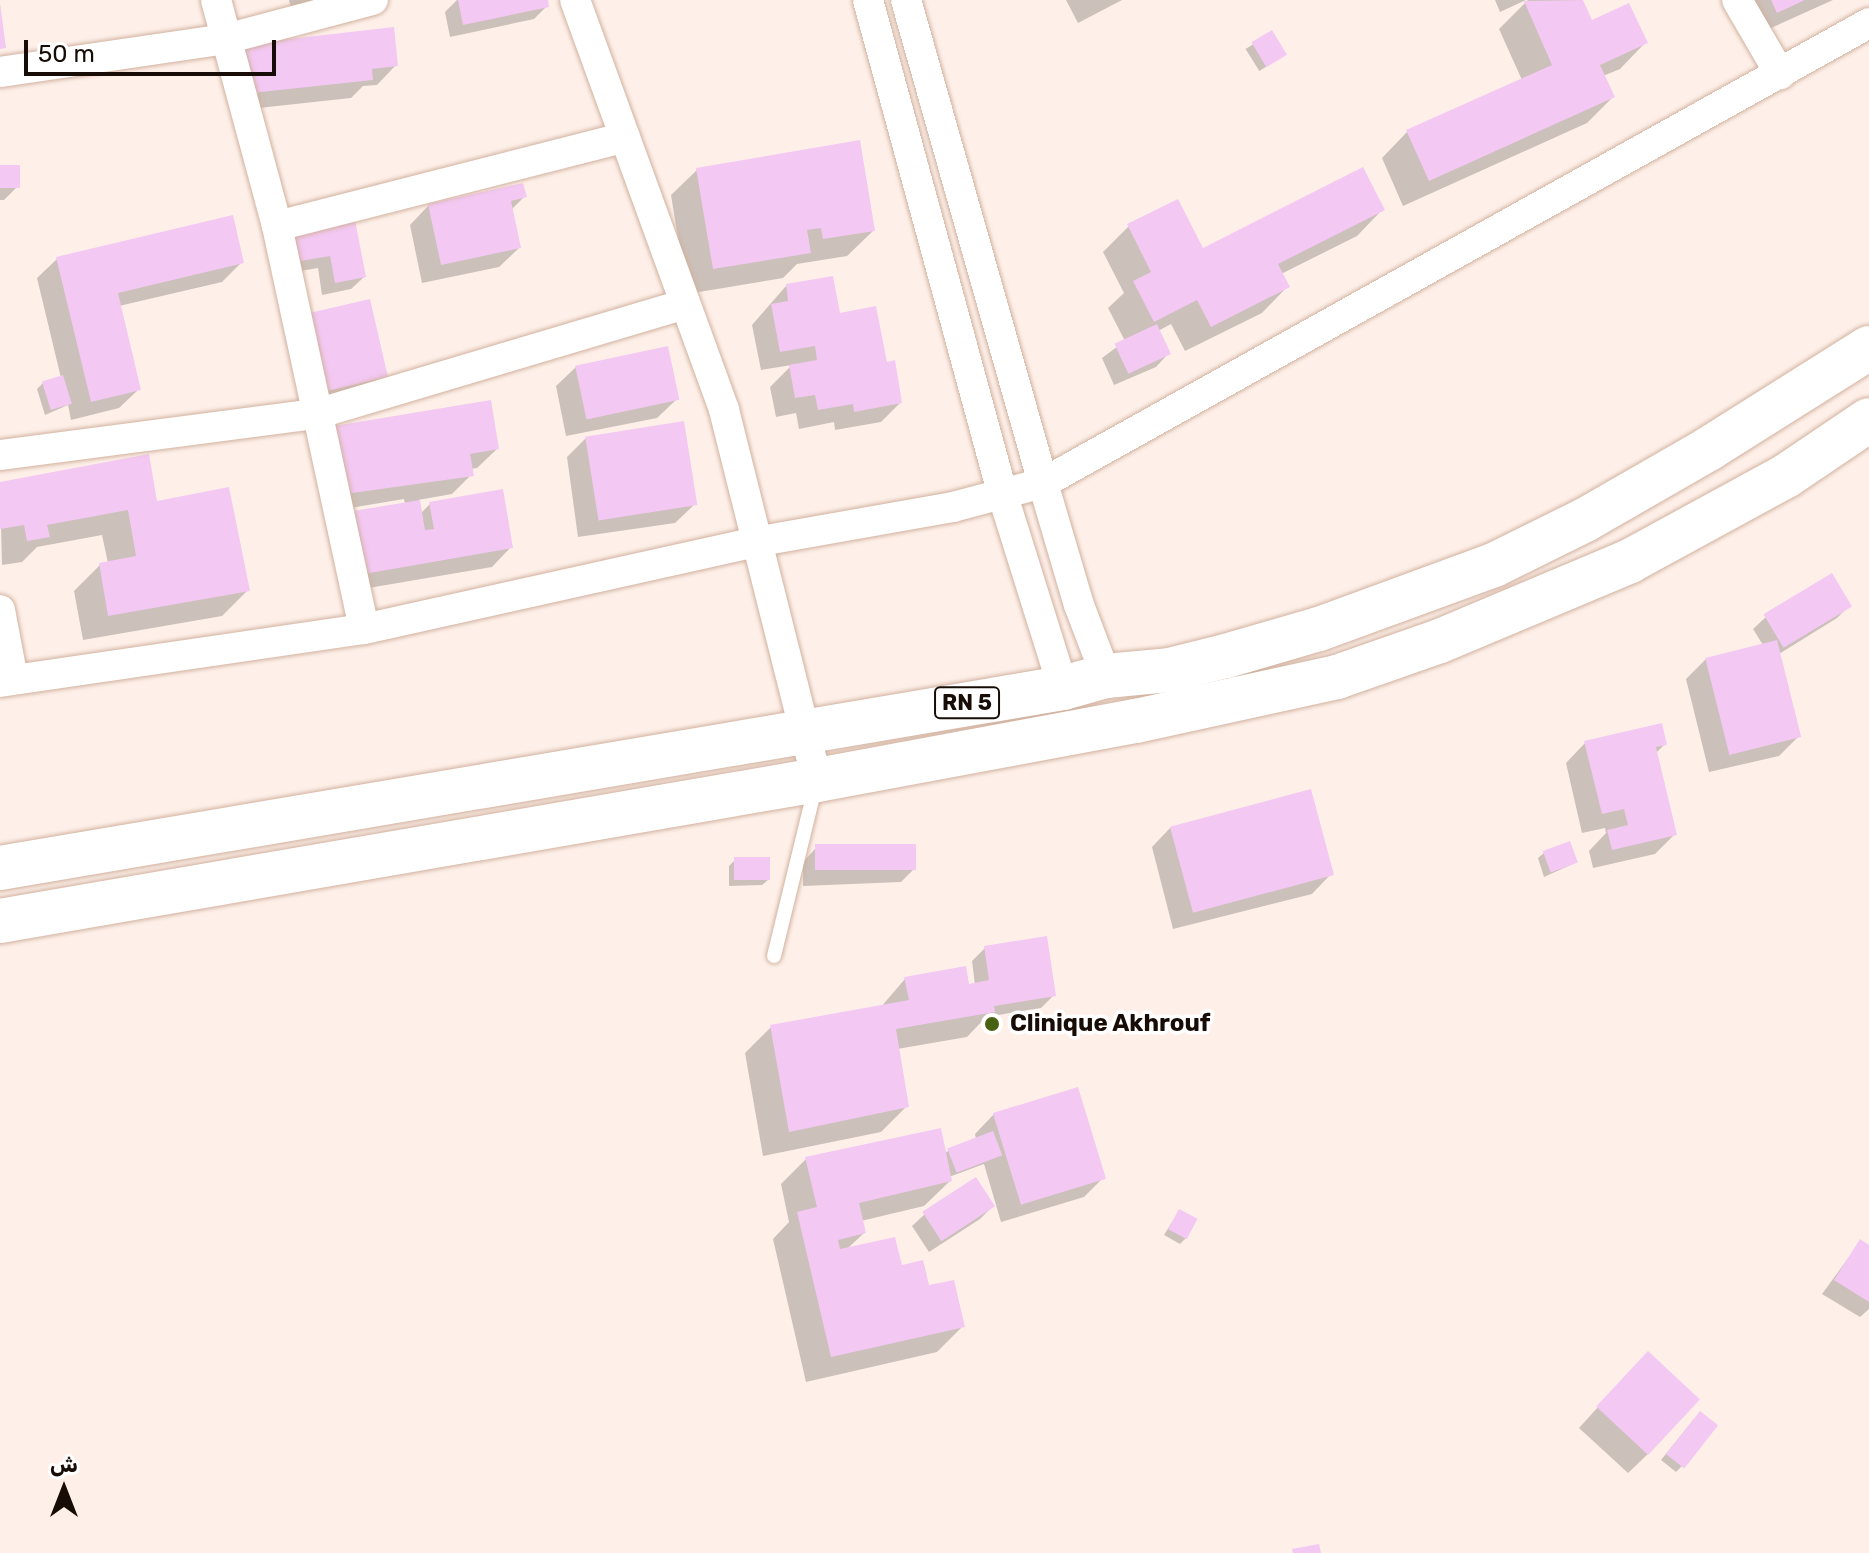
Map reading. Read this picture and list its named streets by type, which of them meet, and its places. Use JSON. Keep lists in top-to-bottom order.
{
  "streets": {
    "highway": ["RN 5"]
  },
  "places": ["Clinique Akhrouf"],
  "scale_bar": "50 m",
  "north": "top"
}
